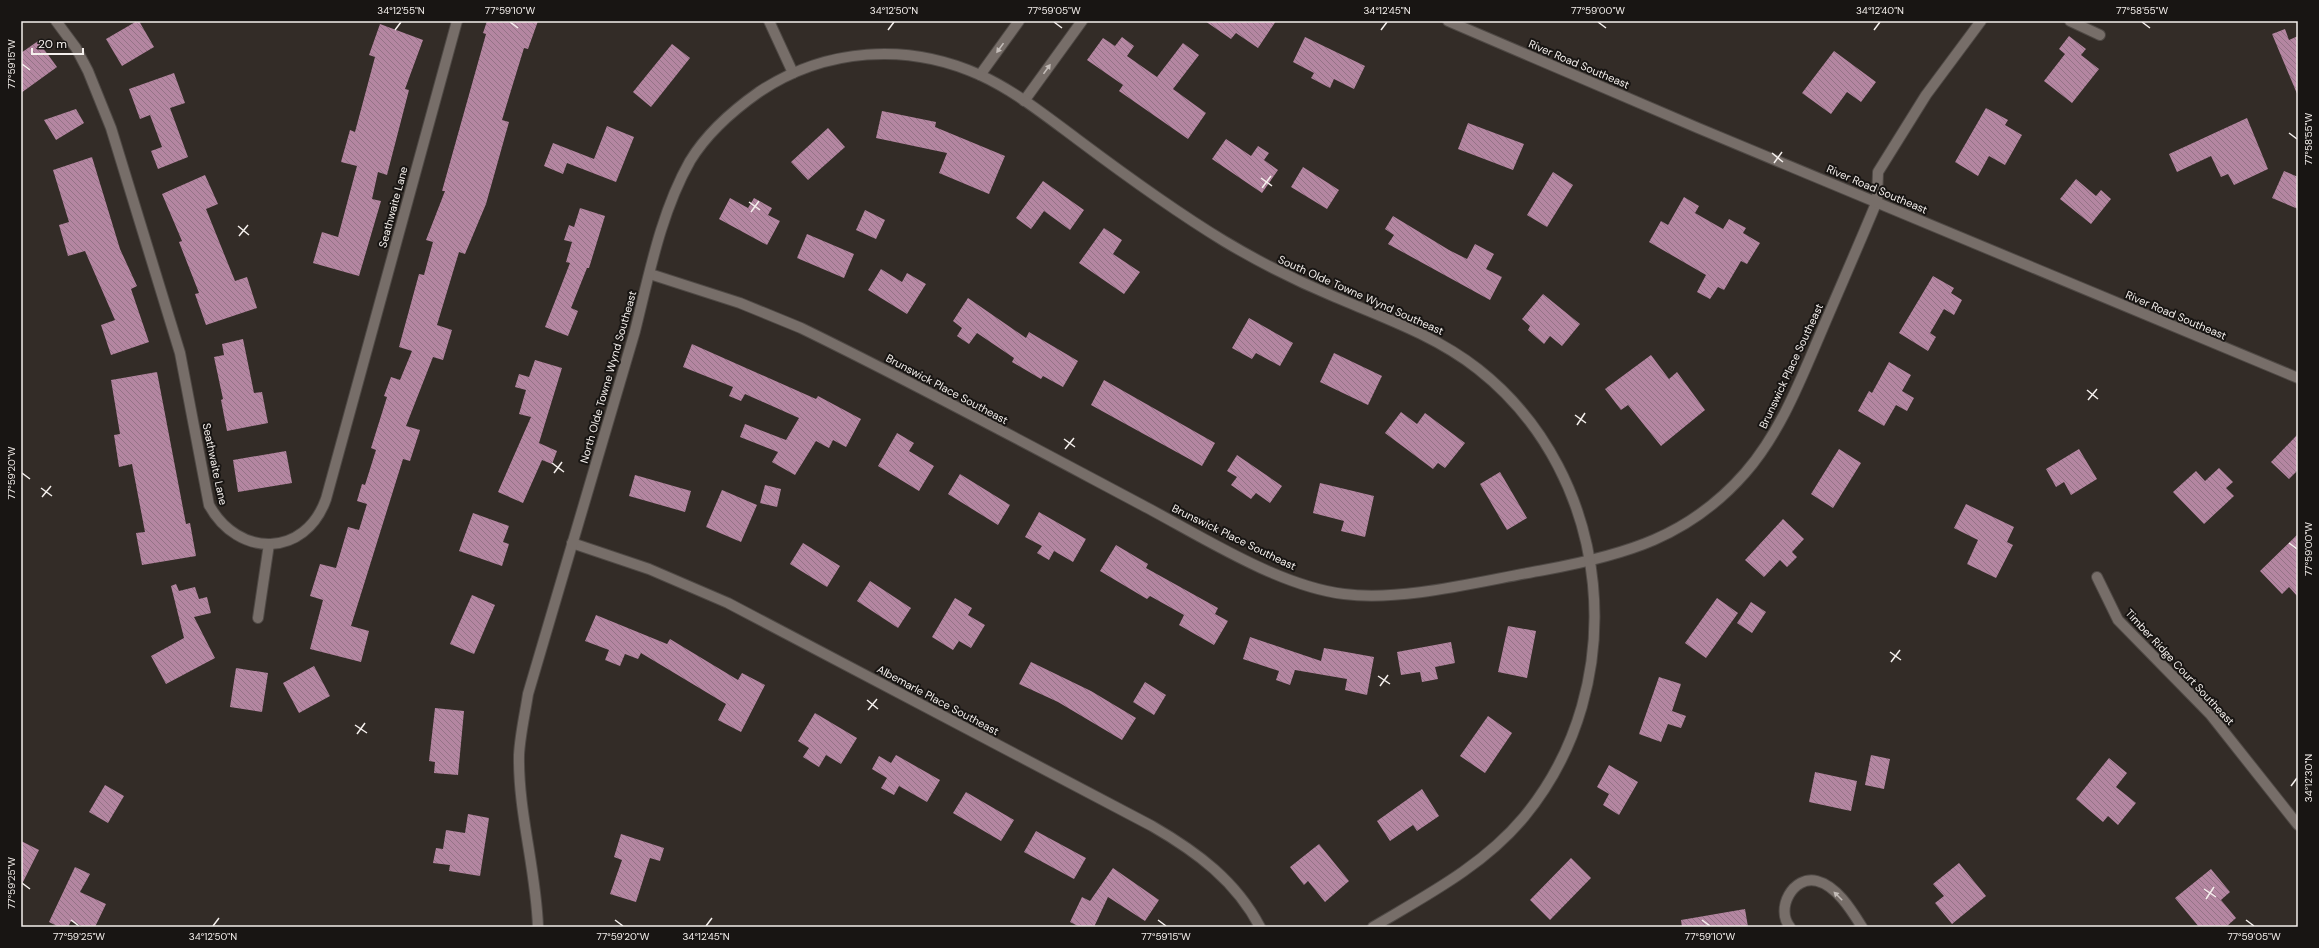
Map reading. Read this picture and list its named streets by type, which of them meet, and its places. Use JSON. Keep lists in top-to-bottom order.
{
  "streets": {
    "street": [
      "River Road Southeast",
      "Seathwaite Lane",
      "South Olde Towne Wynd Southeast",
      "Brunswick Place Southeast",
      "North Olde Towne Wynd Southeast",
      "Timber Ridge Court Southeast",
      "Albemarle Place Southeast"
    ]
  },
  "crossings": [
    ["River Road Southeast", "Brunswick Place Southeast"],
    ["South Olde Towne Wynd Southeast", "Brunswick Place Southeast"],
    ["South Olde Towne Wynd Southeast", "North Olde Towne Wynd Southeast"],
    ["Brunswick Place Southeast", "North Olde Towne Wynd Southeast"],
    ["North Olde Towne Wynd Southeast", "Albemarle Place Southeast"]
  ],
  "scale_bar": "20 m",
  "coordinates": [
    "34°12'55\"N",
    "77°59'10\"W",
    "34°12'50\"N",
    "77°59'05\"W",
    "34°12'45\"N",
    "77°59'00\"W",
    "34°12'40\"N",
    "77°58'55\"W",
    "77°59'15\"W",
    "77°59'20\"W",
    "34°12'30\"N",
    "77°59'25\"W"
  ]
}
